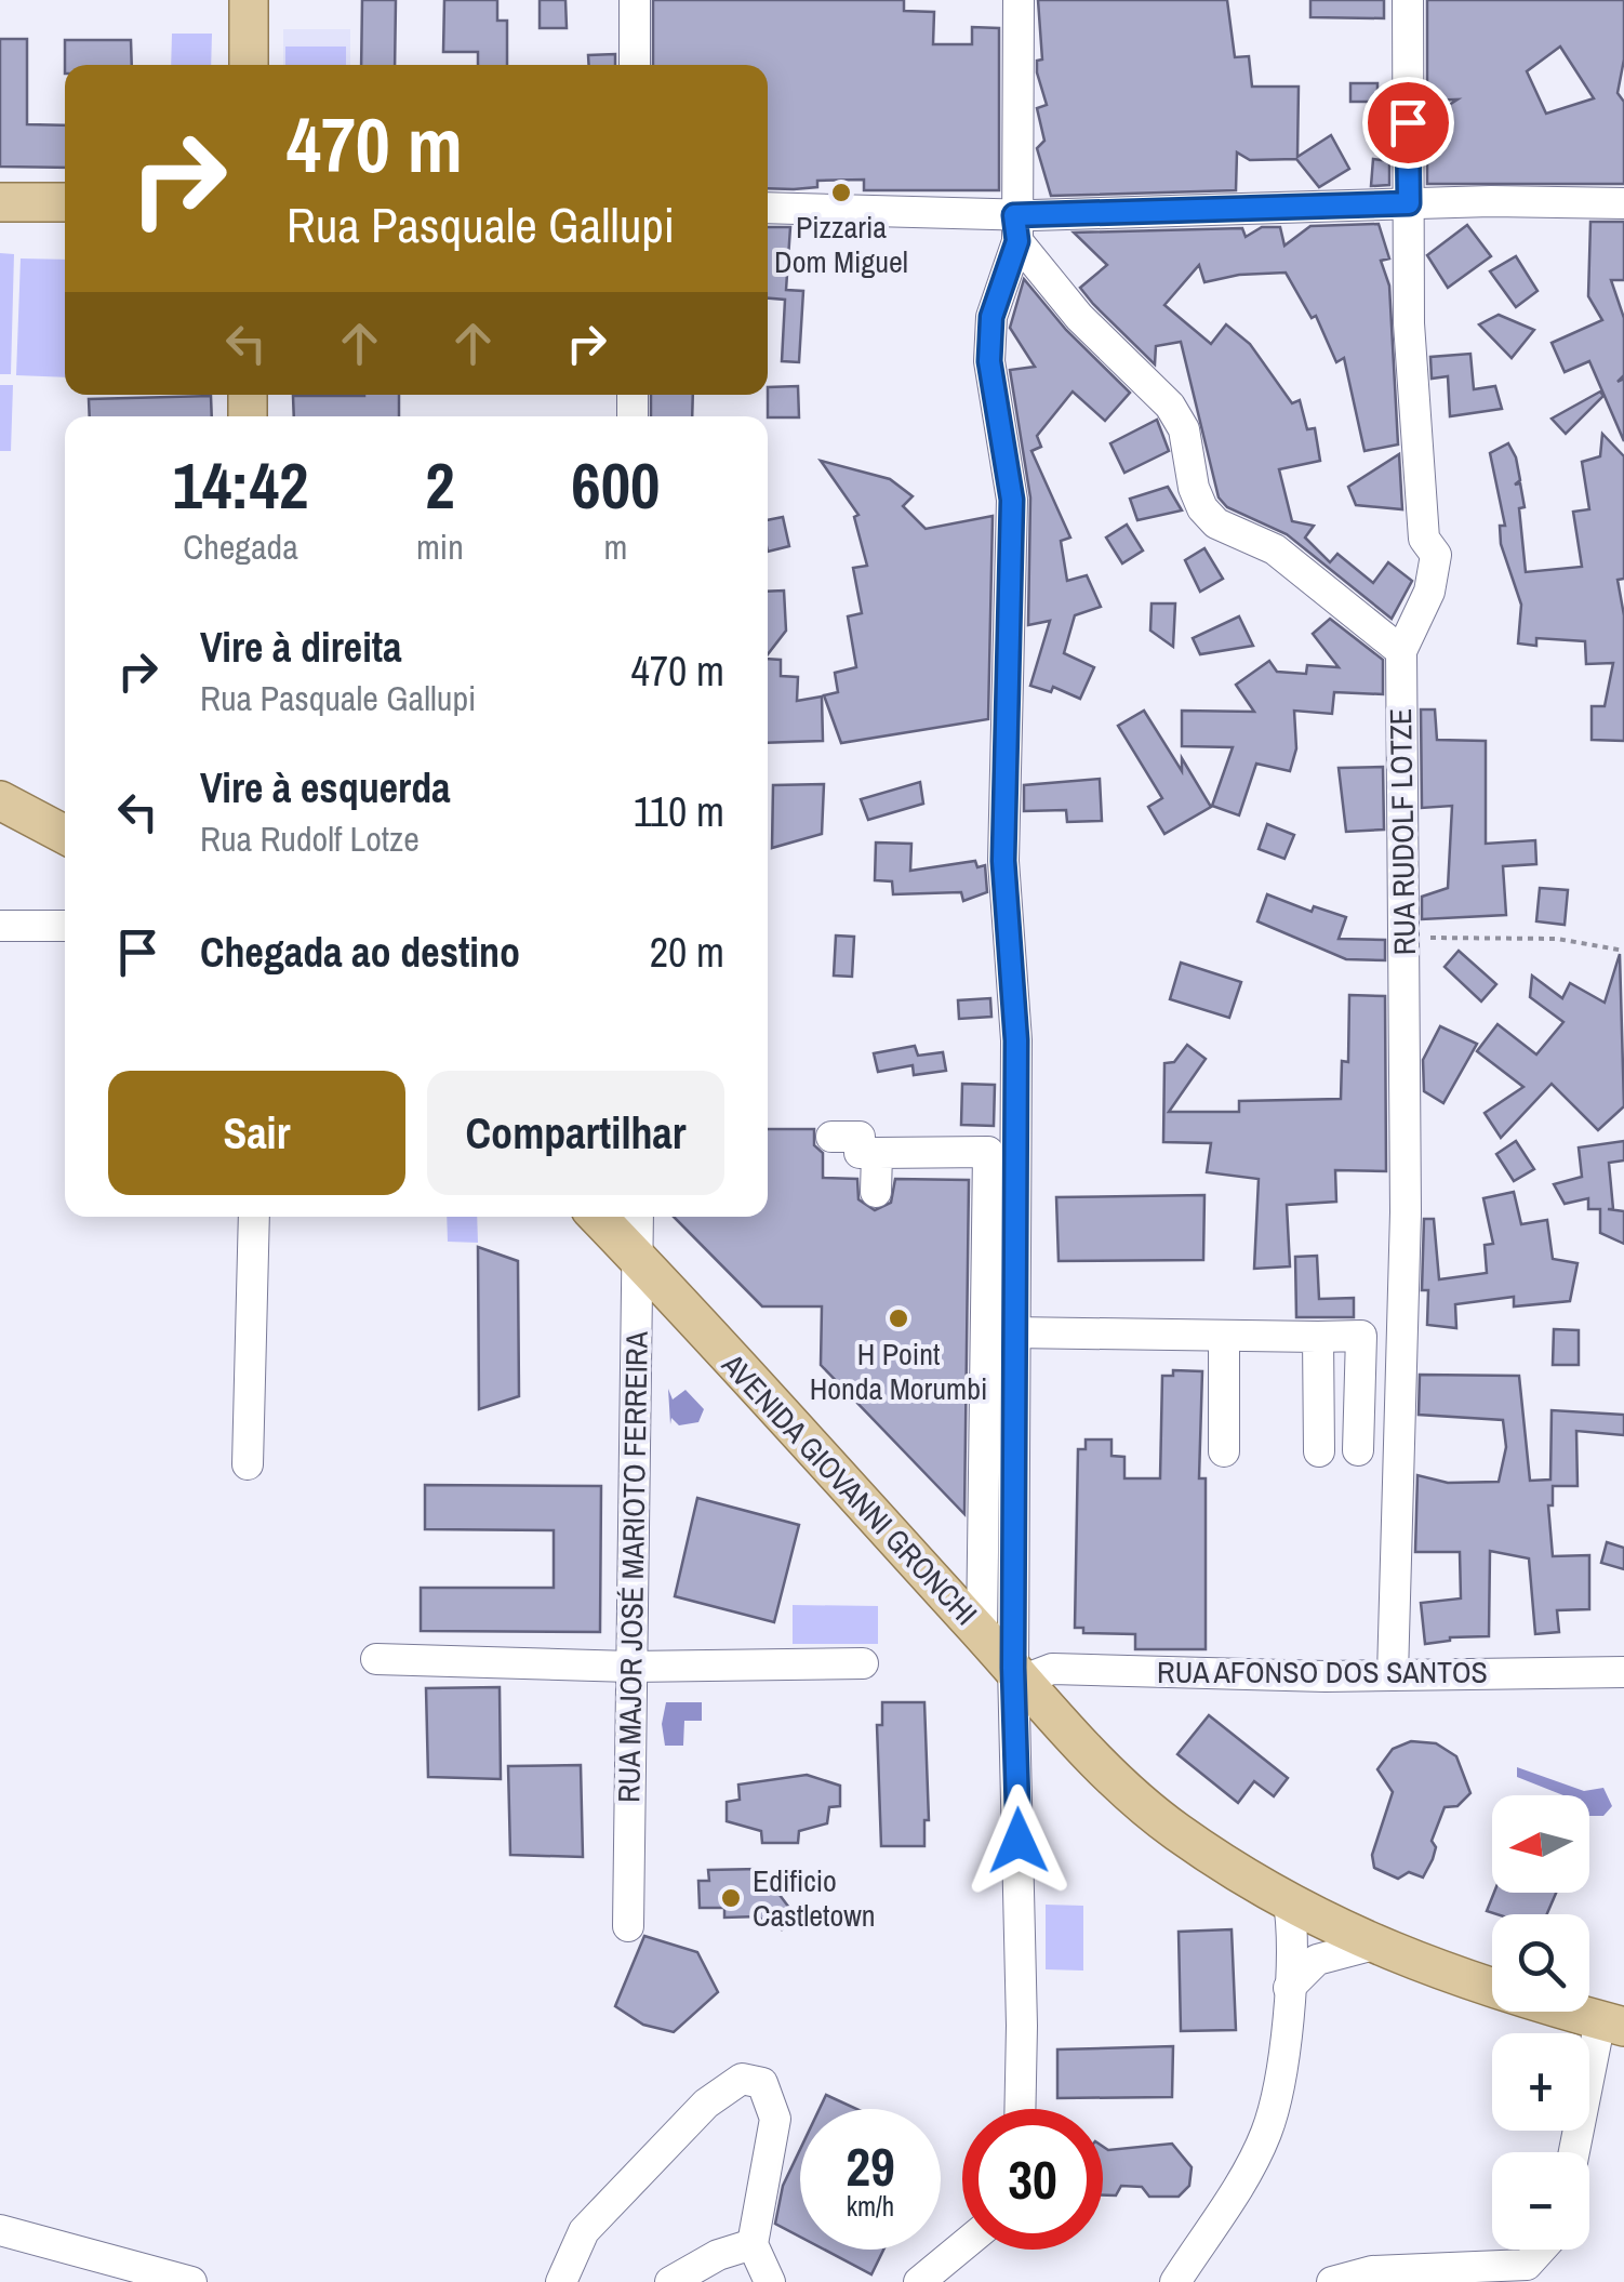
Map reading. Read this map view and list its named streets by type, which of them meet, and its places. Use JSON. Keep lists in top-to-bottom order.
{
  "streets": {
    "main road": ["AVENIDA GIOVANNI GRONCHI"],
    "street": ["RUA RUDOLF LOTZE", "RUA MAJOR JOSÉ MARIOTO FERREIRA", "RUA AFONSO DOS SANTOS"]
  },
  "crossings": [
    ["RUA RUDOLF LOTZE", "RUA AFONSO DOS SANTOS"],
    ["AVENIDA GIOVANNI GRONCHI", "RUA MAJOR JOSÉ MARIOTO FERREIRA"],
    ["AVENIDA GIOVANNI GRONCHI", "RUA AFONSO DOS SANTOS"]
  ],
  "places": ["Pizzaria Dom Miguel", "H Point Honda Morumbi", "Edificio Castletown"],
  "north": "left",
  "page": {
    "turn": ["470 m", "Rua Pasquale Gallupi"],
    "eta": [
      "14:42",
      "Chegada",
      "2",
      "min",
      "600",
      "m"
    ],
    "list": [
      {
        "name": "Vire à direita",
        "note": "Rua Pasquale Gallupi",
        "value": "470 m"
      },
      {
        "name": "Vire à esquerda",
        "note": "Rua Rudolf Lotze",
        "value": "110 m"
      },
      {
        "name": "Chegada ao destino",
        "value": "20 m"
      }
    ],
    "buttons": ["Sair", "Compartilhar"],
    "map_buttons": ["+", "−"],
    "speed": "29 km/h",
    "limit": "30"
  }
}
